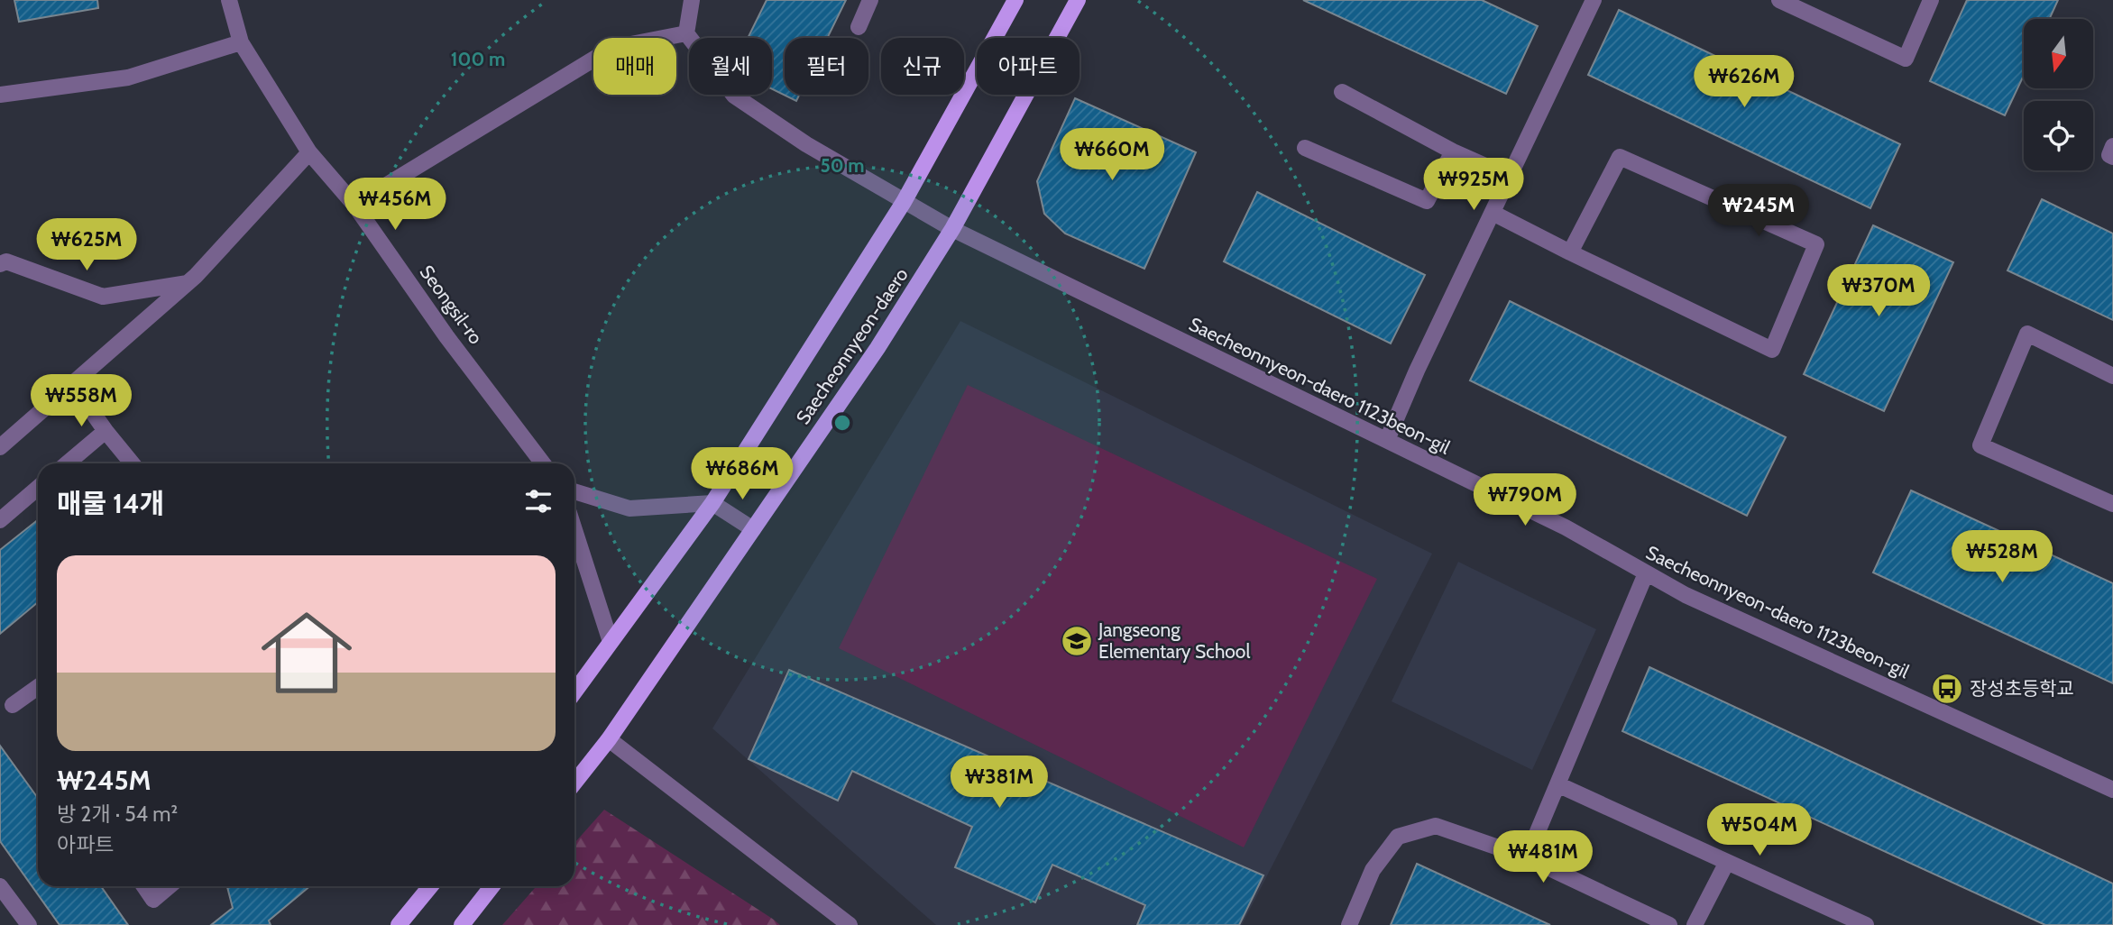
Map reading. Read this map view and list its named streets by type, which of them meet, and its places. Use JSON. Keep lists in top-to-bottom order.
{
  "streets": {
    "main road": ["Saecheonnyeon-daero"],
    "street": ["Seongsil-ro", "Saecheonnyeon-daero 1123beon-gil"]
  },
  "crossings": [
    ["Saecheonnyeon-daero", "Saecheonnyeon-daero 1123beon-gil"]
  ],
  "places": {
    "school or university": ["Jangseong Elementary School"],
    "bus stop": ["장성초등학교"]
  },
  "north": "bottom",
  "page": {
    "chip": [
      "매매",
      "월세",
      "필터",
      "신규",
      "아파트"
    ],
    "price": [
      "₩626M",
      "₩660M",
      "₩925M",
      "₩456M",
      "₩245M",
      "₩625M",
      "₩370M",
      "₩558M",
      "₩686M",
      "₩790M",
      "₩528M",
      "₩381M",
      "₩504M",
      "₩481M"
    ],
    "heading": "매물 14개",
    "list": [
      {
        "name": "₩245M",
        "note": "방 2개 · 54 m² · 아파트"
      }
    ]
  },
  "rings": ["100 m", "50 m"]
}
